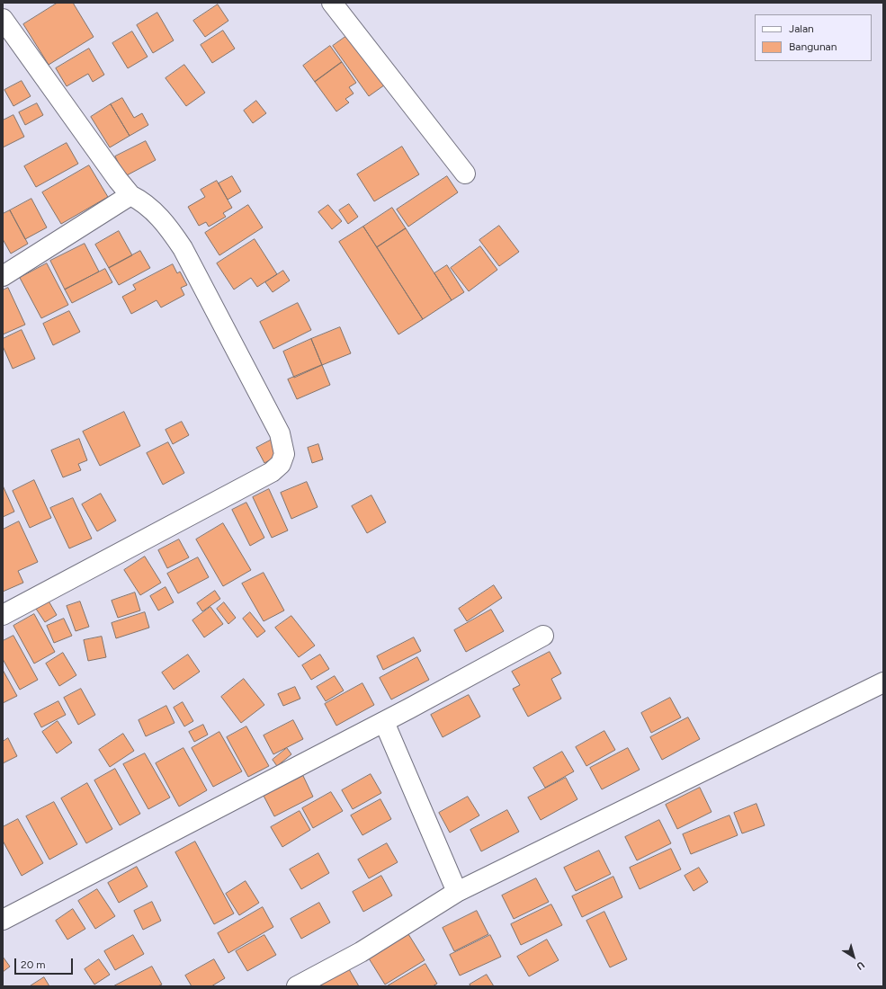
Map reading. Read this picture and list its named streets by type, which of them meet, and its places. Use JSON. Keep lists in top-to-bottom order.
{
  "legend": ["Jalan", "Bangunan"],
  "scale_bar": "20 m",
  "north": "bottom right"
}
